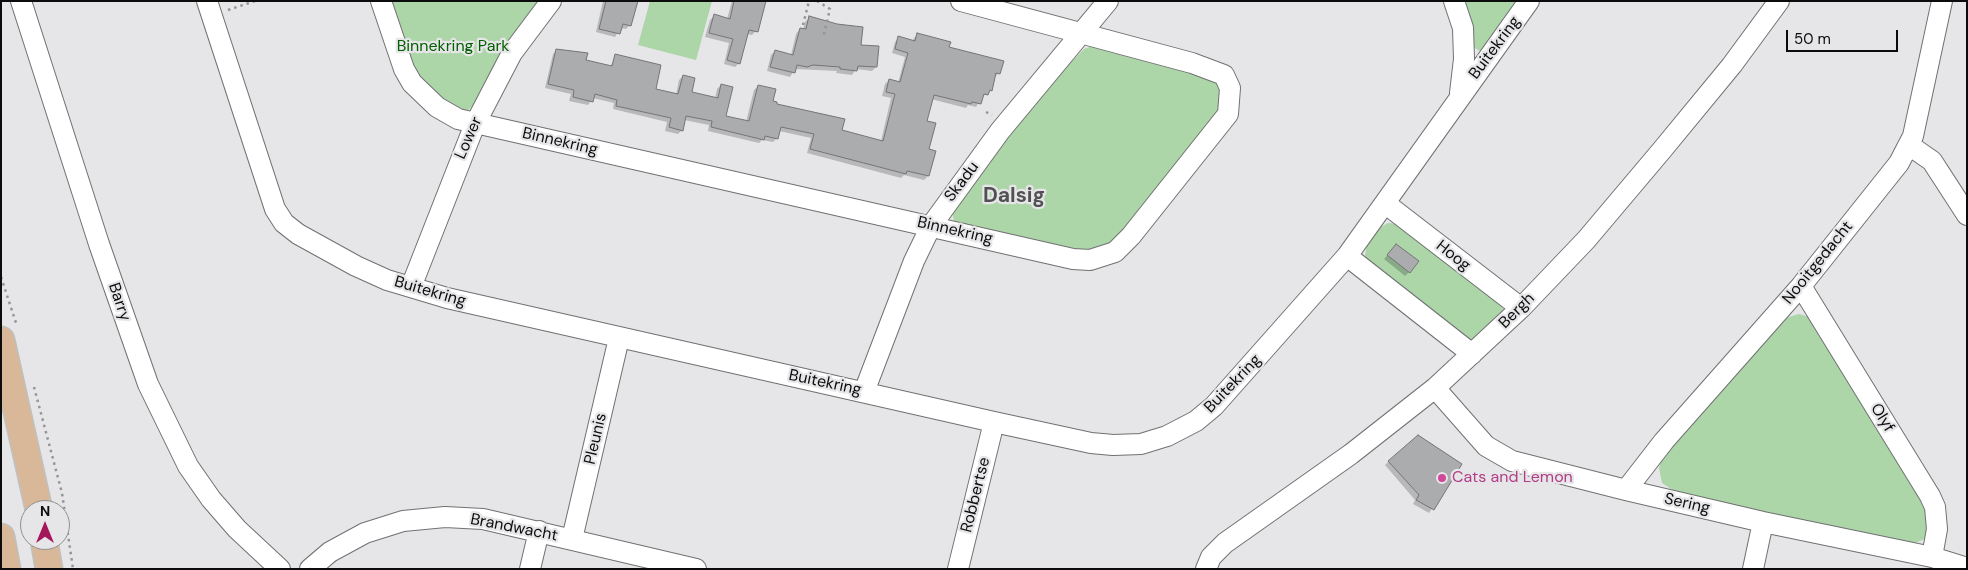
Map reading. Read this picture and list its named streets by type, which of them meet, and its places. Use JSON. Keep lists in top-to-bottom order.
{
  "streets": {
    "street": [
      "Buitekring",
      "Lower",
      "Binnekring",
      "Skadu",
      "Hoog",
      "Nooitgedacht",
      "Barry",
      "Bergh",
      "Olyf",
      "Pleunis",
      "Robbertse",
      "Sering",
      "Brandwacht"
    ]
  },
  "crossings": [
    ["Buitekring", "Lower"],
    ["Buitekring", "Skadu"],
    ["Buitekring", "Hoog"],
    ["Buitekring", "Pleunis"],
    ["Buitekring", "Robbertse"],
    ["Lower", "Binnekring"],
    ["Binnekring", "Skadu"],
    ["Hoog", "Bergh"],
    ["Nooitgedacht", "Olyf"],
    ["Nooitgedacht", "Sering"],
    ["Bergh", "Sering"],
    ["Olyf", "Sering"],
    ["Pleunis", "Brandwacht"]
  ],
  "districts": ["Dalsig"],
  "parks": ["Binnekring Park"],
  "places": ["Cats and Lemon"],
  "scale_bar": "50 m",
  "north": "top"
}
